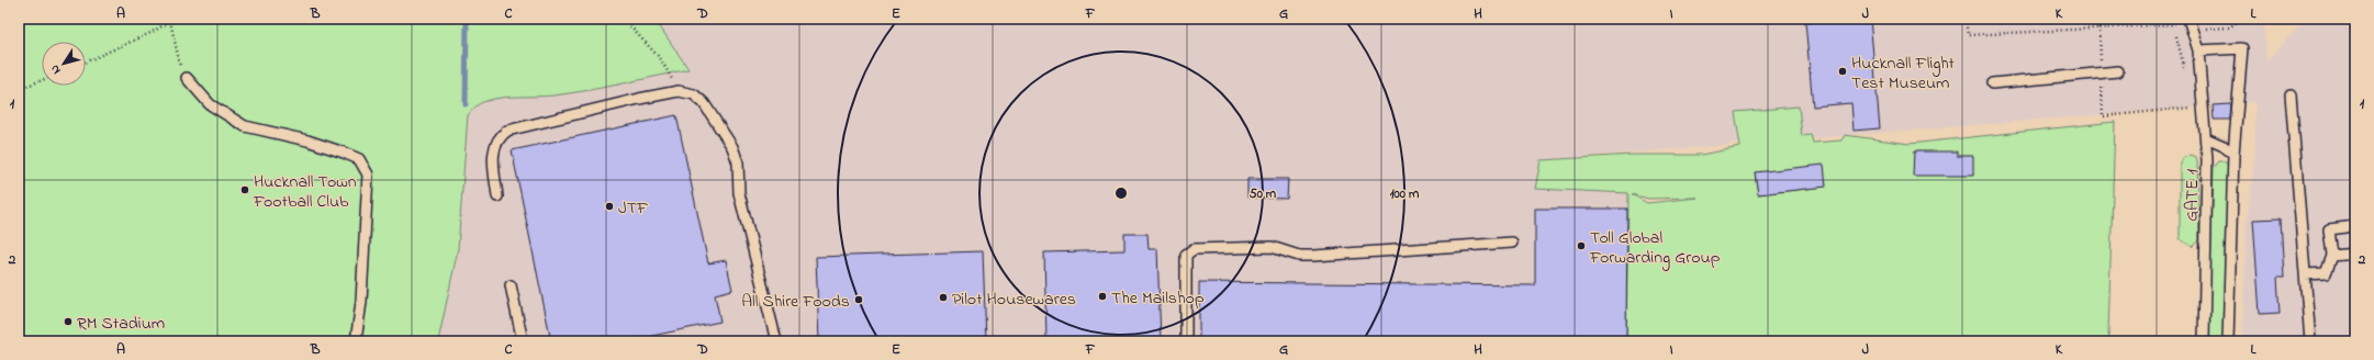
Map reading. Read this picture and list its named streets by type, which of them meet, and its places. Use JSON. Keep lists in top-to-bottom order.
{
  "streets": {
    "lane": ["GATE 1"]
  },
  "places": [
    "Hucknall Flight Test Museum",
    "Hucknall Town Football Club",
    "JTF",
    "Toll Global Forwarding Group",
    "The Mailshop",
    "Pilot Housewares",
    "All Shire Foods",
    "RM Stadium"
  ],
  "north": "bottom left",
  "grid": {
    "columns": [
      "A",
      "B",
      "C",
      "D",
      "E",
      "F",
      "G",
      "H",
      "I",
      "J",
      "K",
      "L"
    ],
    "rows": ["1", "2"]
  },
  "rings": ["50 m", "100 m"]
}
